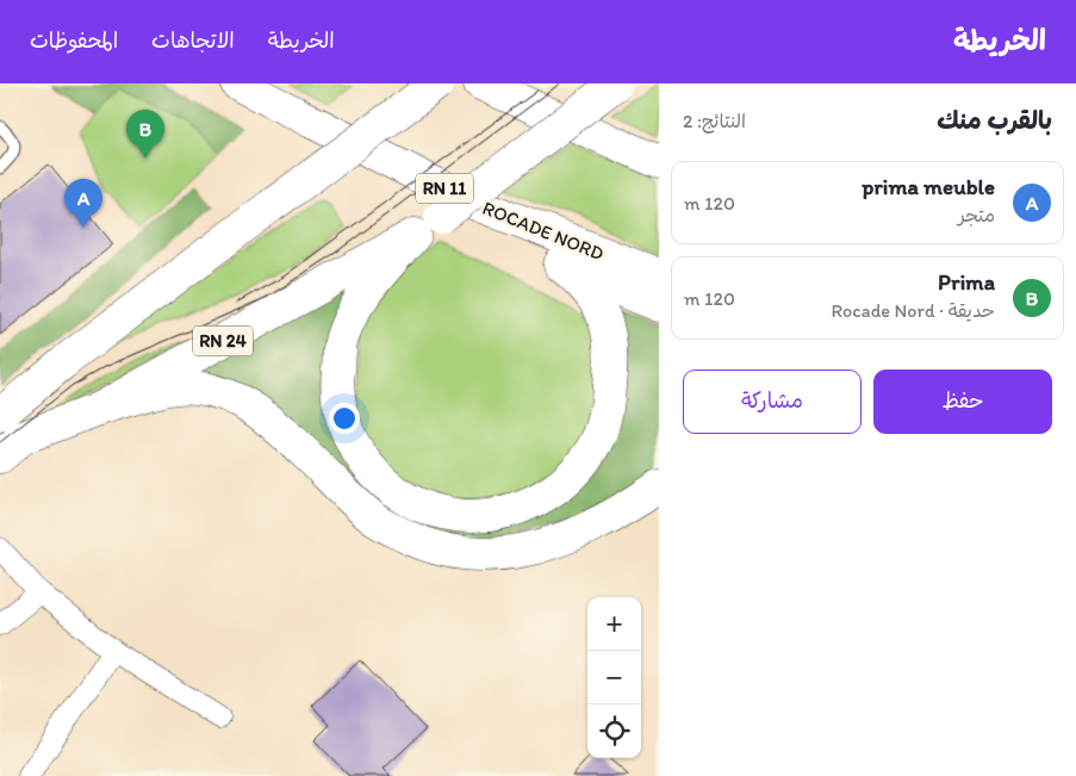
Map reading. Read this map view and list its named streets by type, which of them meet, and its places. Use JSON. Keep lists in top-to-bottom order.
{
  "streets": {
    "main road": ["RN 11", "ROCADE NORD", "RN 24"]
  },
  "page": {
    "header": "الخريطة",
    "nav": ["الخريطة", "الاتجاهات", "المحفوظات"],
    "heading": ["بالقرب منك", "النتائج: 2"],
    "pins": ["B", "A"],
    "list": [
      {
        "mark": "A",
        "name": "prima meuble",
        "note": "متجر",
        "value": "120 m"
      },
      {
        "mark": "B",
        "name": "Prima",
        "note": "حديقة · Rocade Nord",
        "value": "120 m"
      }
    ],
    "buttons": ["حفظ", "مشاركة"],
    "map_buttons": ["+", "−"]
  }
}
